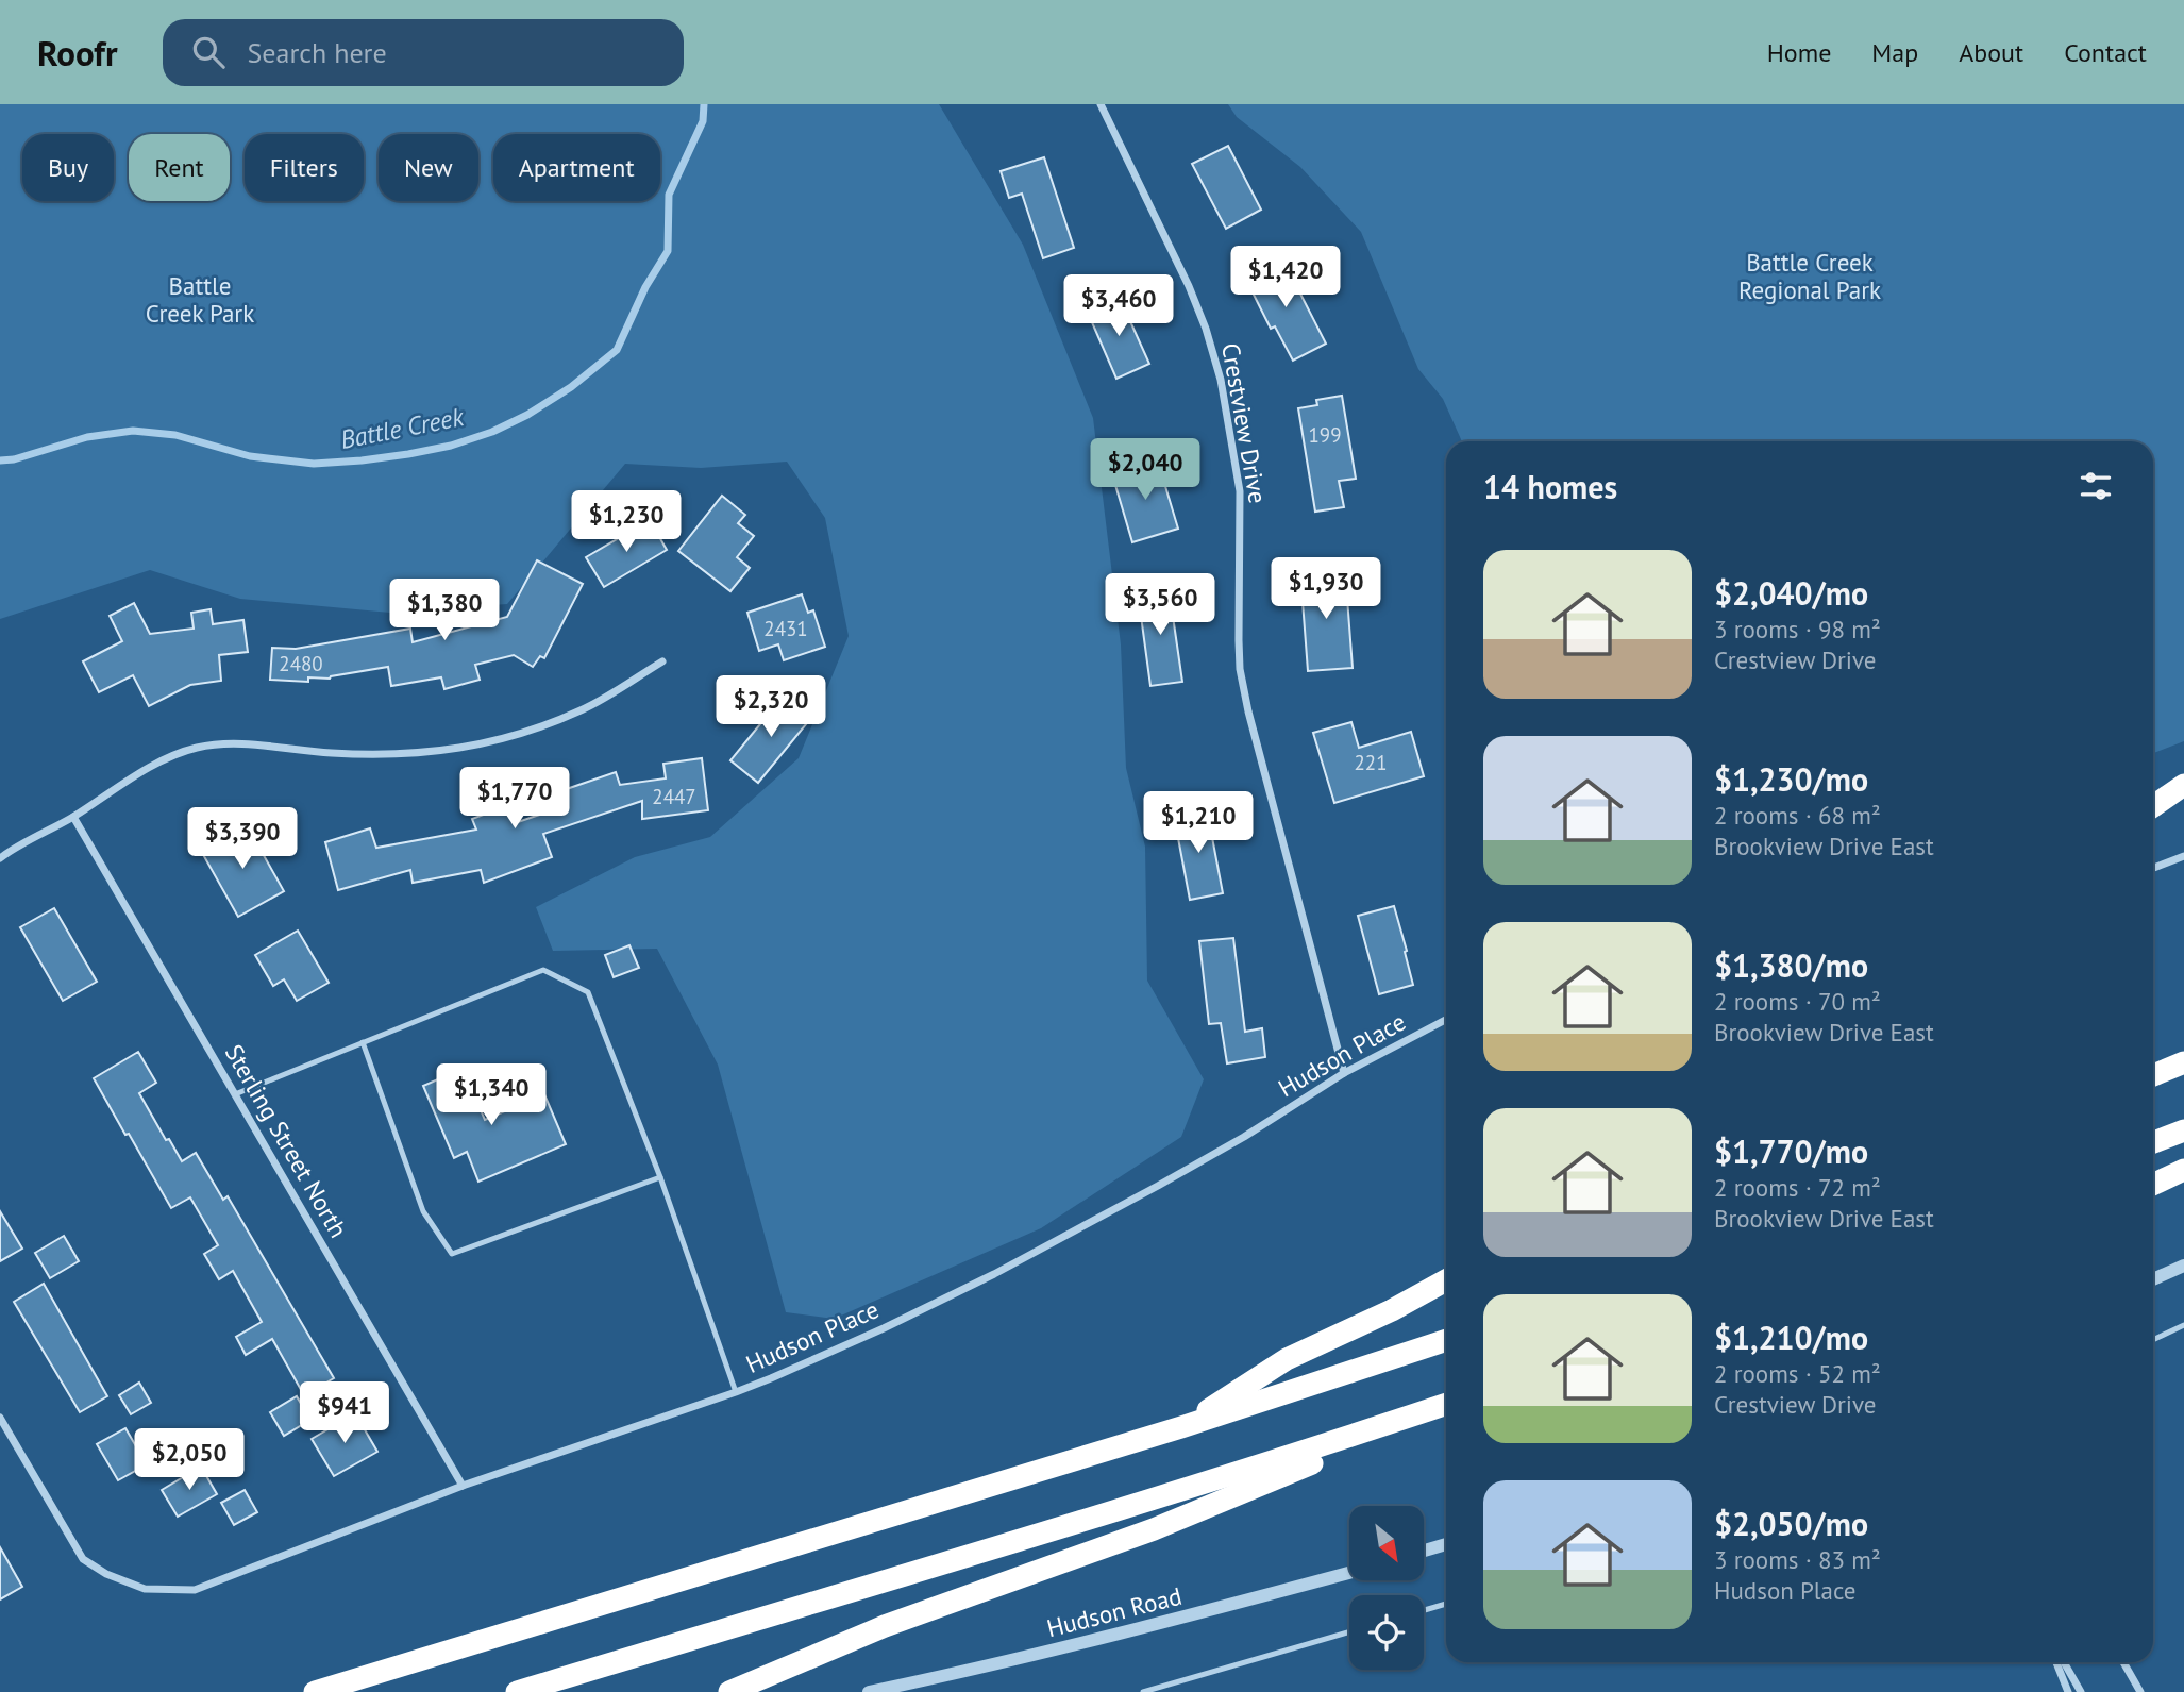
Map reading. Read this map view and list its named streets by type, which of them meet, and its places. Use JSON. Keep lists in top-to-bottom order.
{
  "streets": {
    "street": [
      "Crestview Drive",
      "Hudson Place",
      "Sterling Street North",
      "Hudson Road"
    ]
  },
  "crossings": [
    ["Crestview Drive", "Hudson Place"],
    ["Hudson Place", "Sterling Street North"]
  ],
  "water": ["Battle Creek"],
  "parks": ["Battle Creek Regional Park", "Battle Creek Park"],
  "house_numbers": [
    "199",
    "2431",
    "2480",
    "221",
    "2447"
  ],
  "north": "bottom right",
  "page": {
    "header": "Roofr",
    "search": "Search here",
    "nav": [
      "Home",
      "Map",
      "About",
      "Contact"
    ],
    "chip": [
      "Buy",
      "Rent",
      "Filters",
      "New",
      "Apartment"
    ],
    "price": [
      "$1,420",
      "$3,460",
      "$2,040",
      "$1,230",
      "$1,930",
      "$3,560",
      "$1,380",
      "$2,320",
      "$1,770",
      "$1,210",
      "$3,390",
      "$1,340",
      "$941",
      "$2,050"
    ],
    "heading": "14 homes",
    "list": [
      {
        "name": "$2,040/mo",
        "note": "3 rooms · 98 m² · Crestview Drive"
      },
      {
        "name": "$1,230/mo",
        "note": "2 rooms · 68 m² · Brookview Drive East"
      },
      {
        "name": "$1,380/mo",
        "note": "2 rooms · 70 m² · Brookview Drive East"
      },
      {
        "name": "$1,770/mo",
        "note": "2 rooms · 72 m² · Brookview Drive East"
      },
      {
        "name": "$1,210/mo",
        "note": "2 rooms · 52 m² · Crestview Drive"
      },
      {
        "name": "$2,050/mo",
        "note": "3 rooms · 83 m² · Hudson Place"
      }
    ]
  }
}
